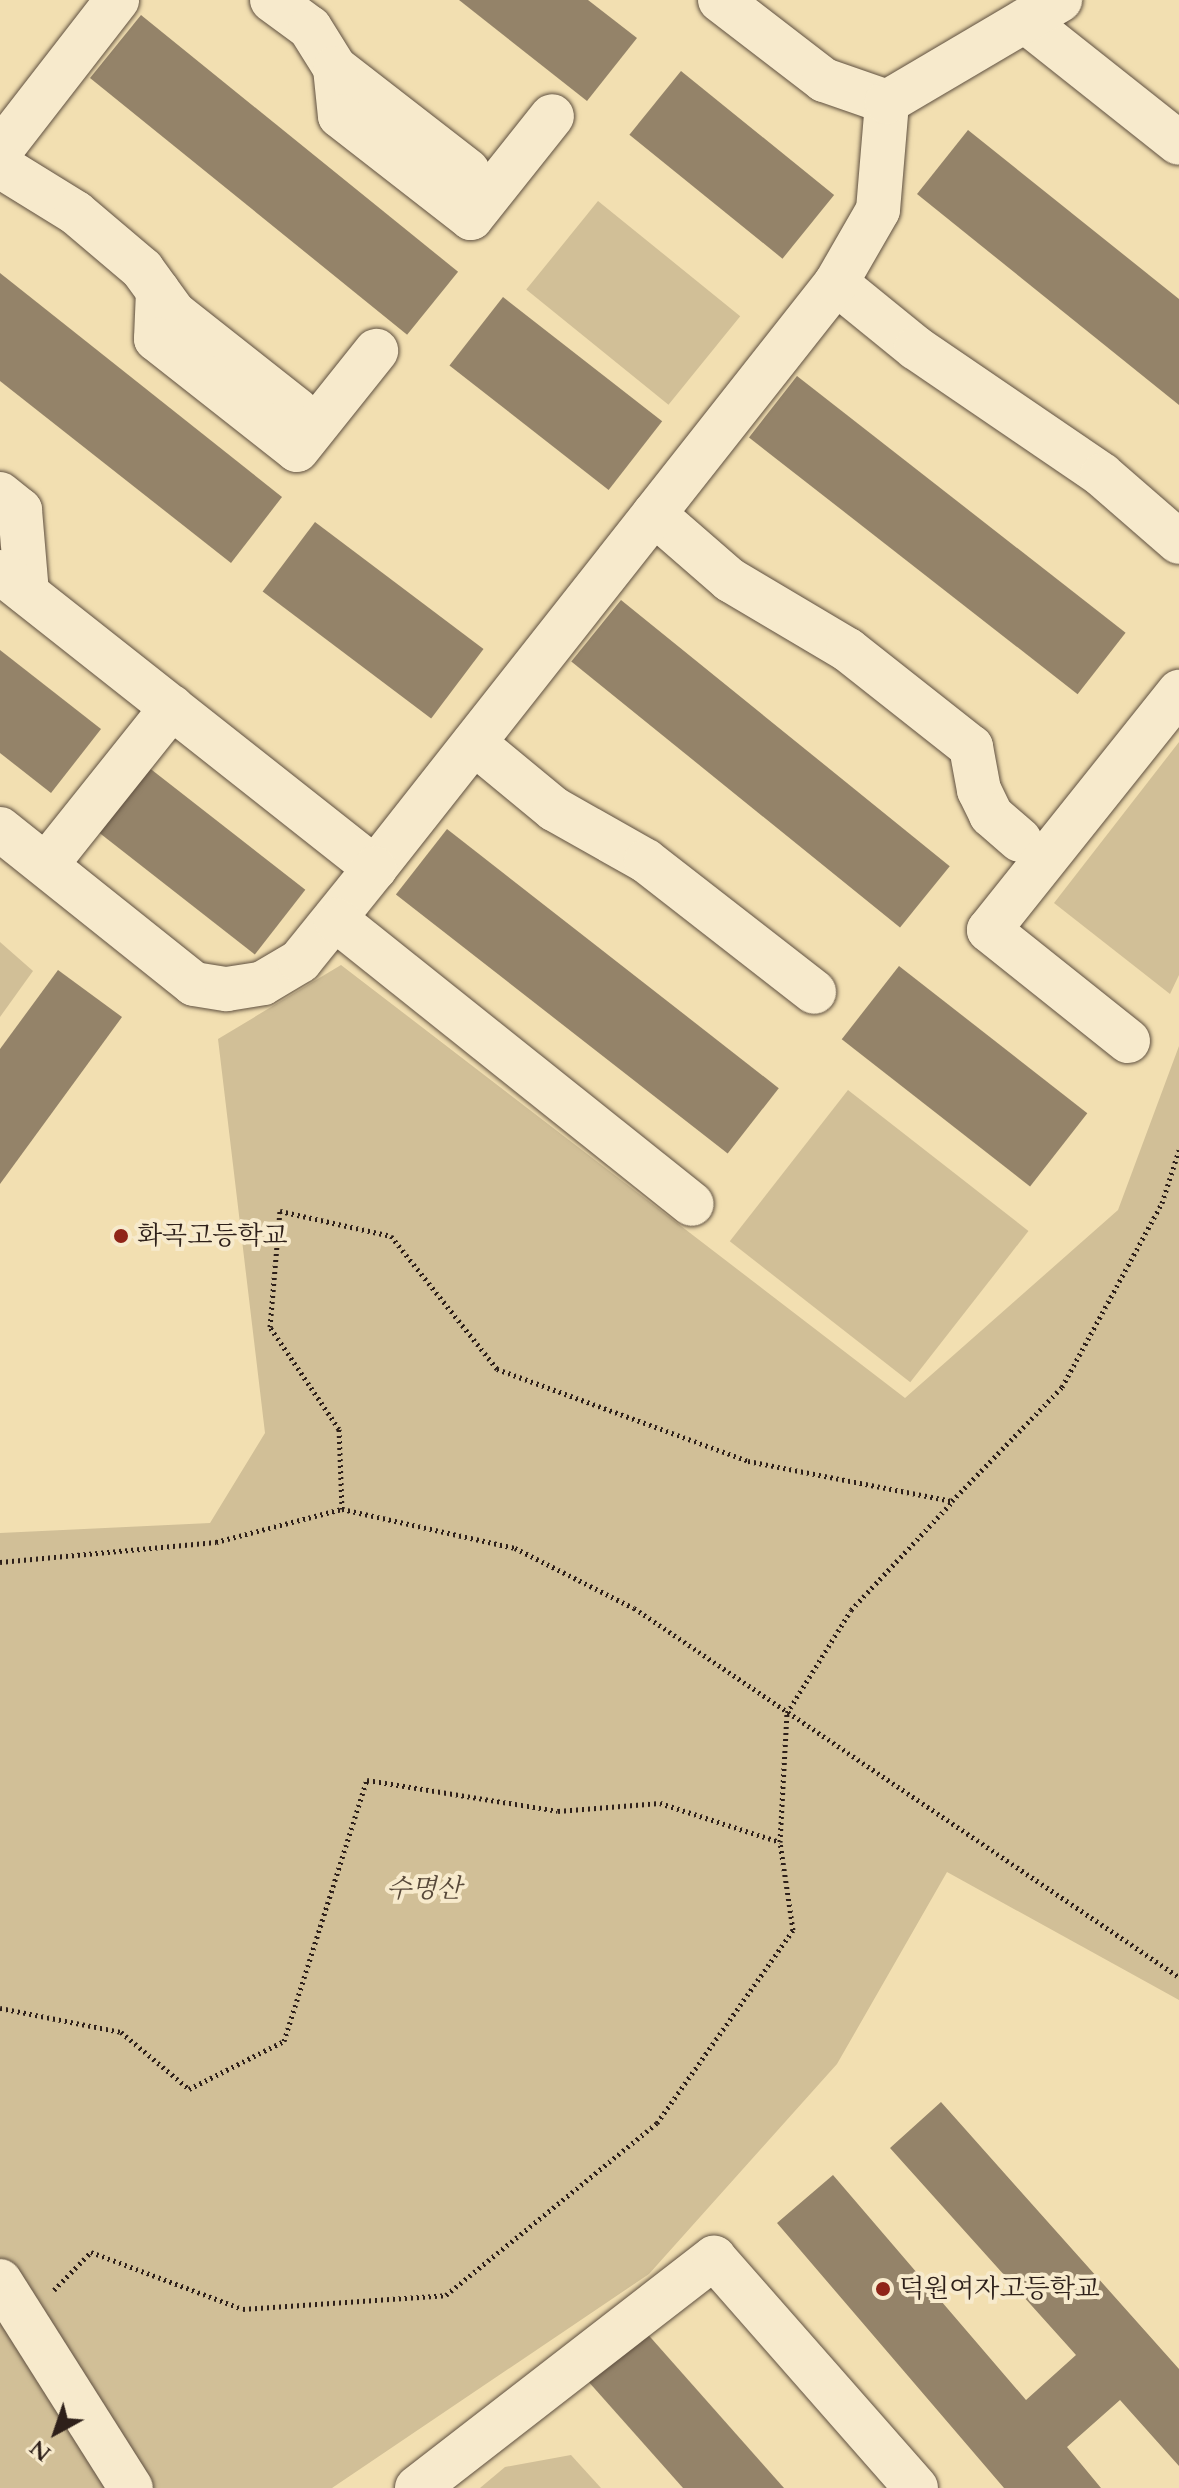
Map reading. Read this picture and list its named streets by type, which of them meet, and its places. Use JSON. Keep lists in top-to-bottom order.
{
  "parks": ["수명산"],
  "places": ["화곡고등학교", "덕원여자고등학교"],
  "north": "bottom left"
}
